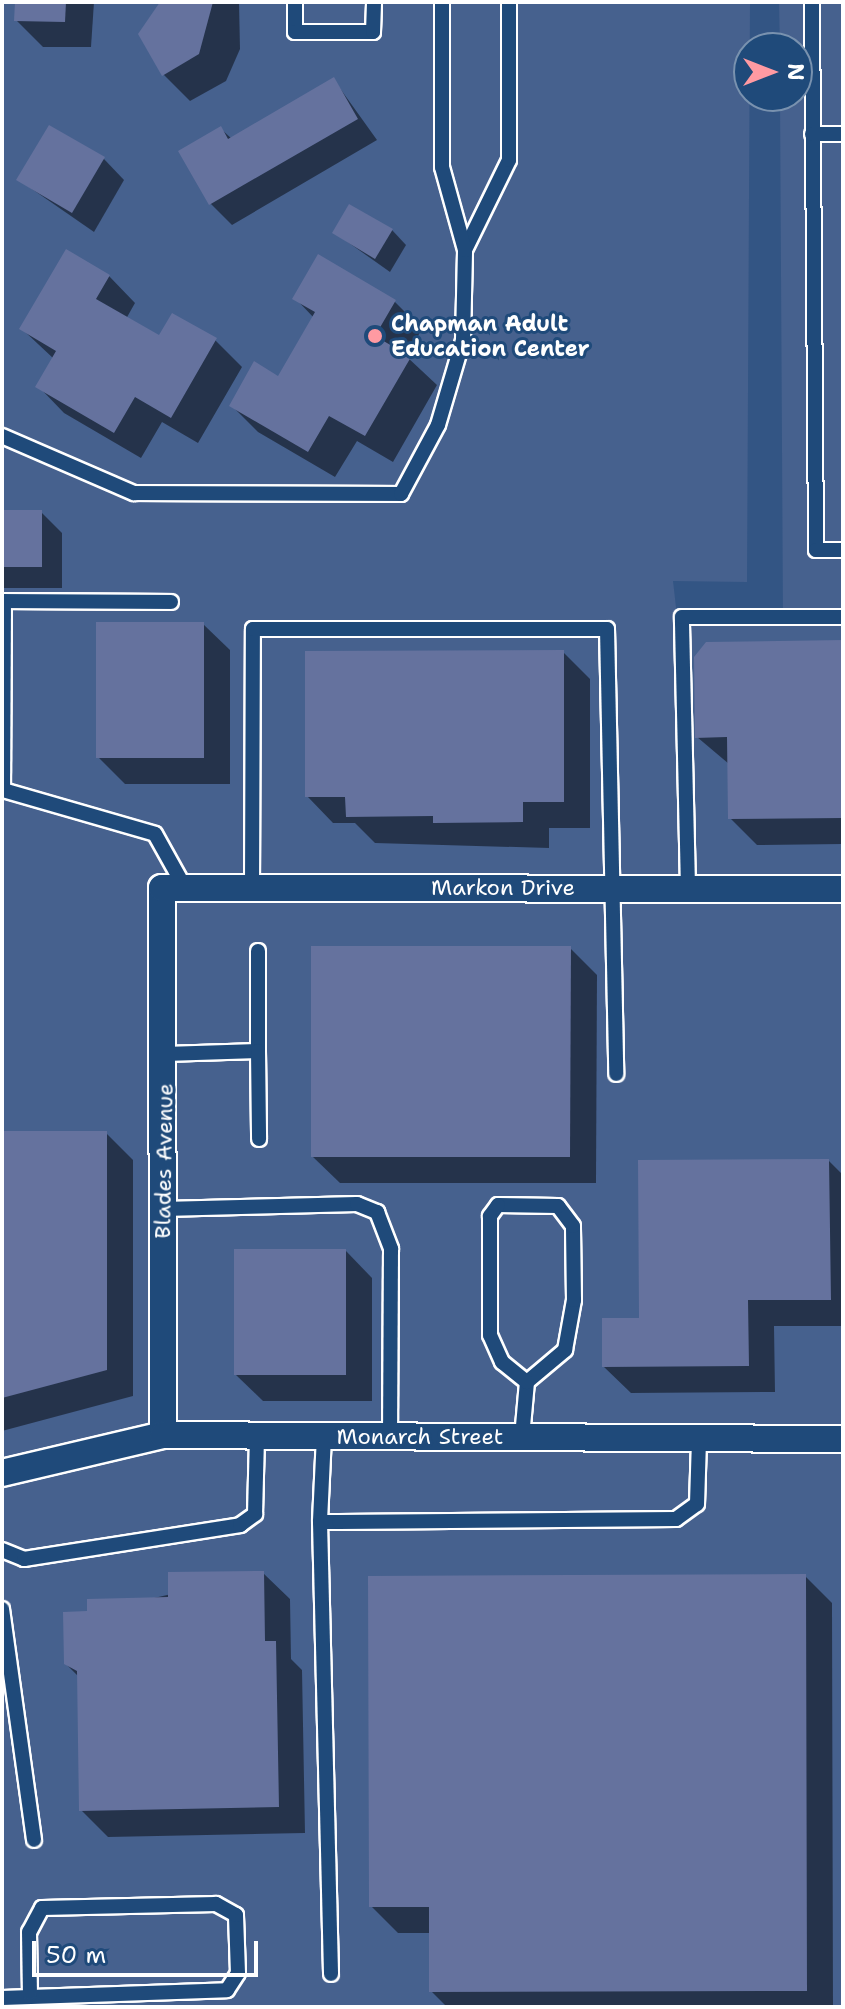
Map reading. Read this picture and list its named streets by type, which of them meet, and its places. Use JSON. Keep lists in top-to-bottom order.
{
  "streets": {
    "street": ["Markon Drive", "Blades Avenue", "Monarch Street"]
  },
  "crossings": [
    ["Markon Drive", "Blades Avenue"],
    ["Blades Avenue", "Monarch Street"]
  ],
  "places": ["Chapman Adult Education Center"],
  "scale_bar": "50 m",
  "north": "right"
}
